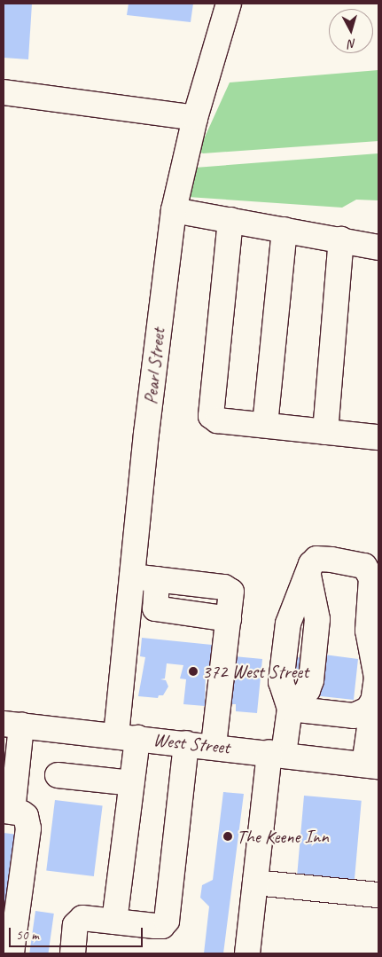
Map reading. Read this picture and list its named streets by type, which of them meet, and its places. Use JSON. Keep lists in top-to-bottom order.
{
  "streets": {
    "street": ["Pearl Street", "West Street"]
  },
  "crossings": [
    ["Pearl Street", "West Street"]
  ],
  "places": ["372 West Street", "The Keene Inn"],
  "scale_bar": "50 m",
  "north": "bottom"
}
